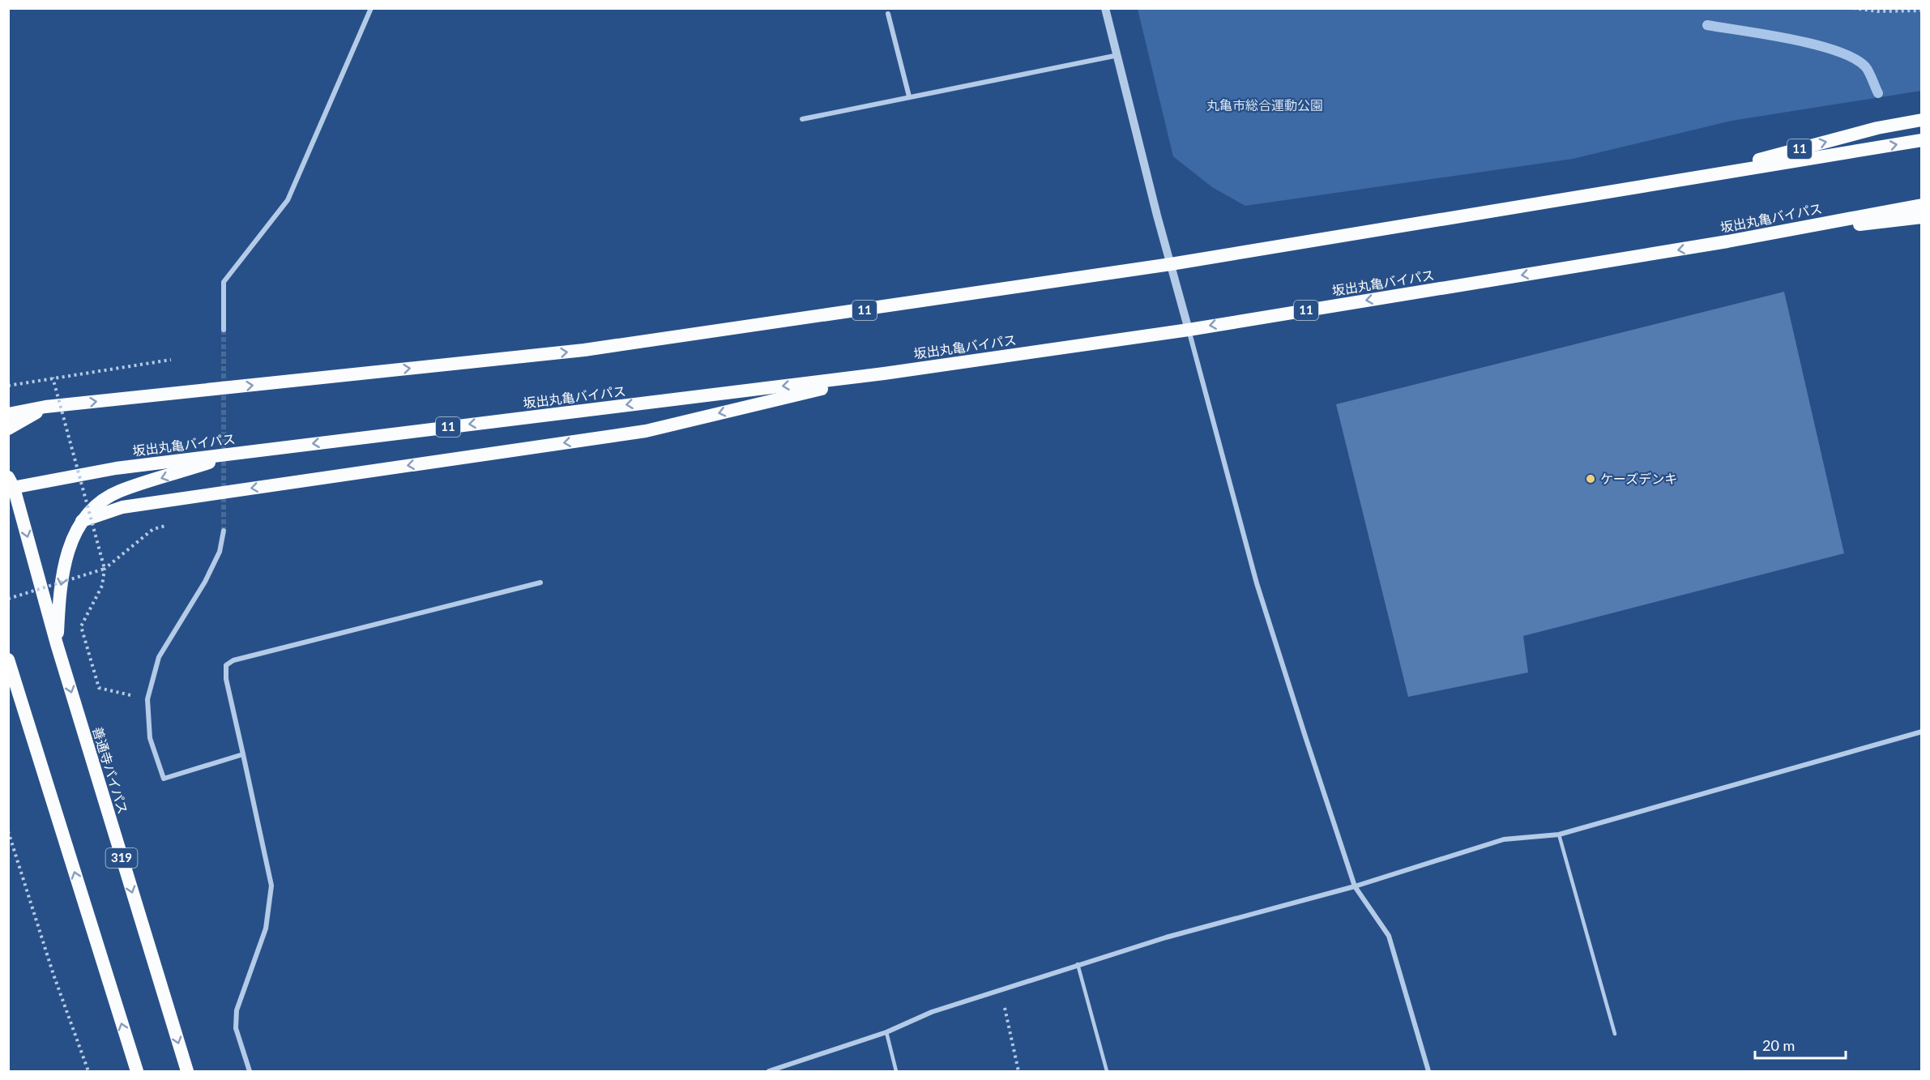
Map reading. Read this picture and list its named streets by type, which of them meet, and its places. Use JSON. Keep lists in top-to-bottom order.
{
  "streets": {
    "highway": [
      "11",
      "坂出丸亀バイパス",
      "善通寺バイパス",
      "319"
    ]
  },
  "crossings": [
    ["坂出丸亀バイパス", "善通寺バイパス"]
  ],
  "parks": ["丸亀市総合運動公園"],
  "places": ["ケーズデンキ"],
  "scale_bar": "20 m"
}
